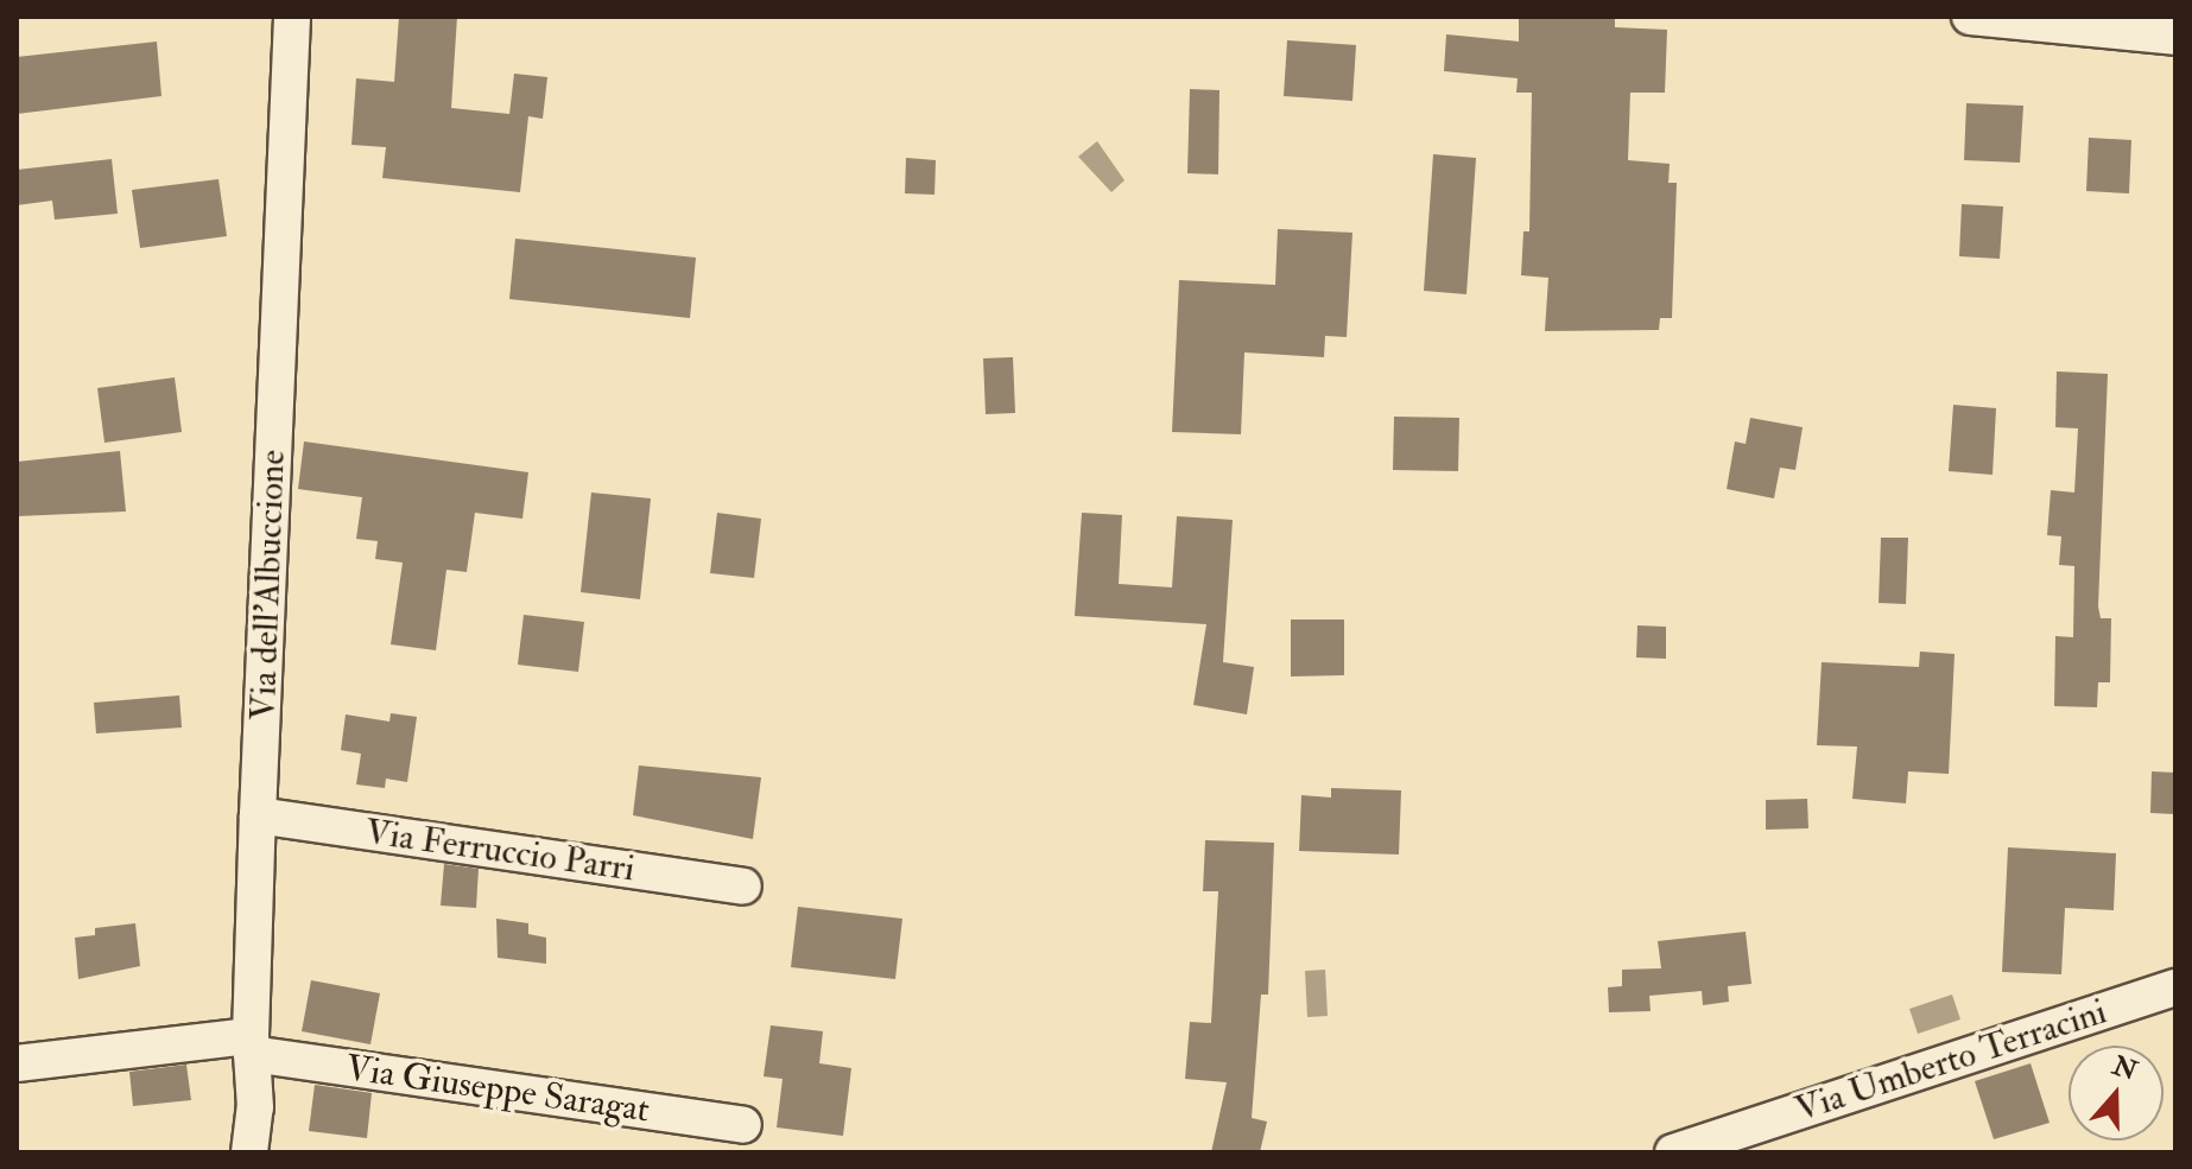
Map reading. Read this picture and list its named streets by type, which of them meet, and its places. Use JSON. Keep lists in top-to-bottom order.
{
  "streets": {
    "street": [
      "Via dell'Albuccione",
      "Via Ferruccio Parri",
      "Via Umberto Terracini",
      "Via Giuseppe Saragat"
    ]
  },
  "crossings": [
    ["Via dell'Albuccione", "Via Ferruccio Parri"],
    ["Via dell'Albuccione", "Via Giuseppe Saragat"]
  ],
  "north": "top"
}
